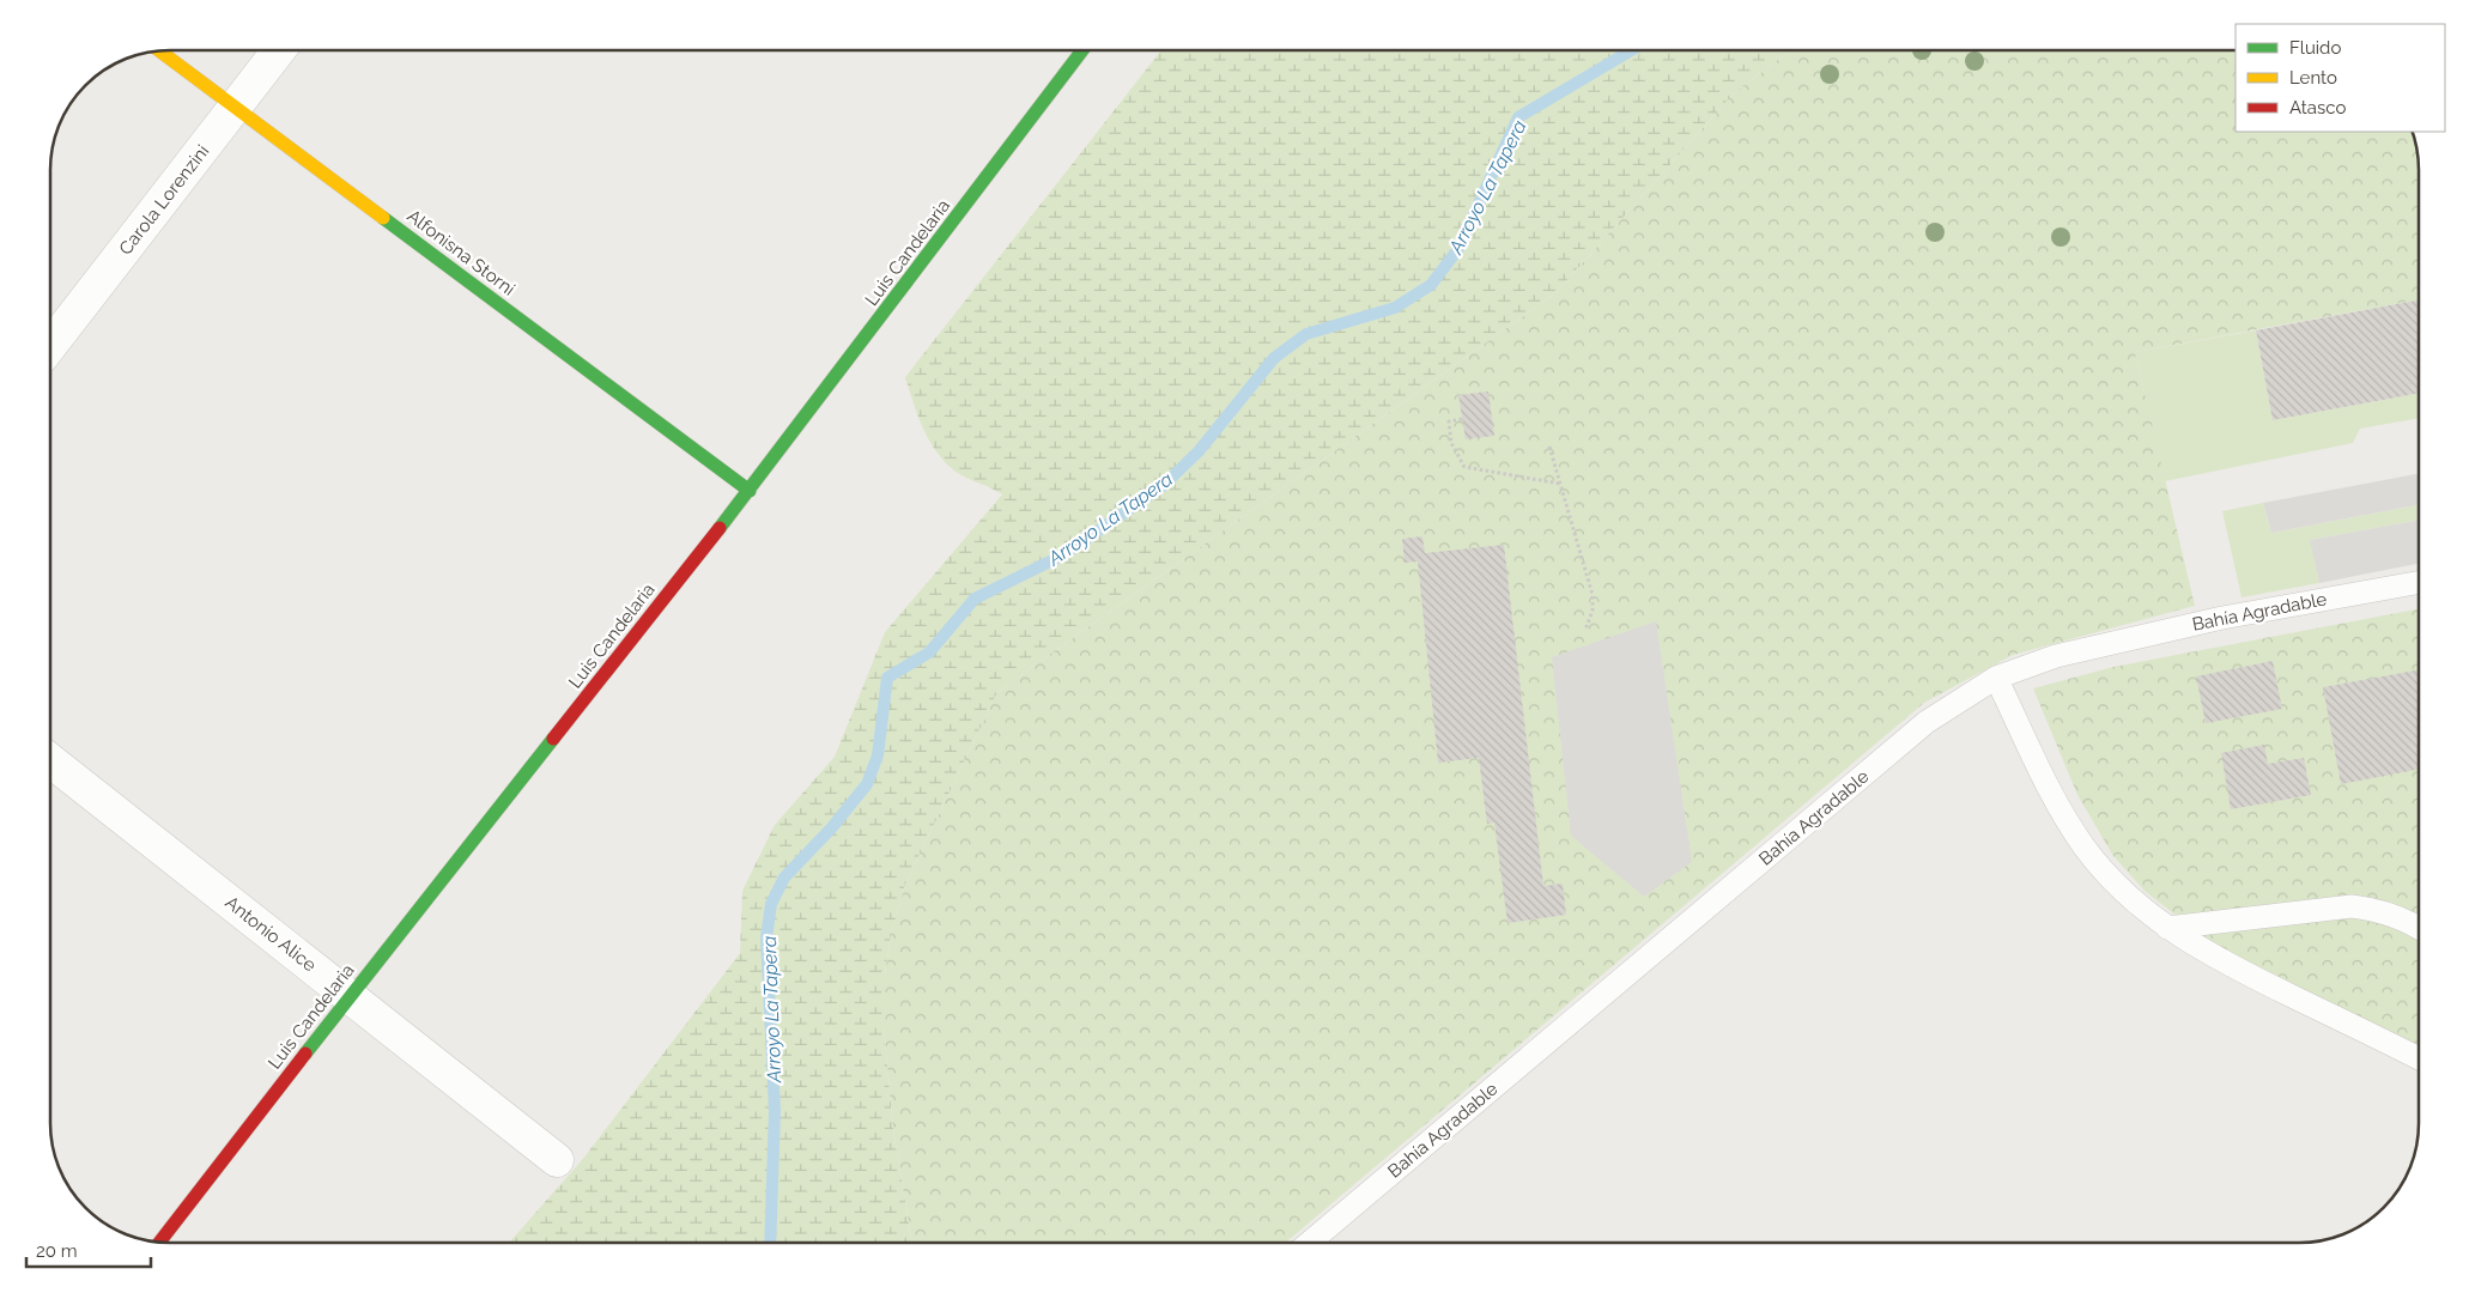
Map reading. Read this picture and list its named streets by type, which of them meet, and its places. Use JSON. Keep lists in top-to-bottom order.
{
  "streets": {
    "street": [
      "Carola Lorenzini",
      "Alfonisna Storni",
      "Luis Candelaria",
      "Antonio Alice"
    ],
    "lane": ["Bahía Agradable"]
  },
  "crossings": [
    ["Carola Lorenzini", "Alfonisna Storni"],
    ["Alfonisna Storni", "Luis Candelaria"],
    ["Luis Candelaria", "Antonio Alice"]
  ],
  "water": ["Arroyo La Tapera"],
  "legend": ["Fluido", "Lento", "Atasco"],
  "scale_bar": "20 m"
}
